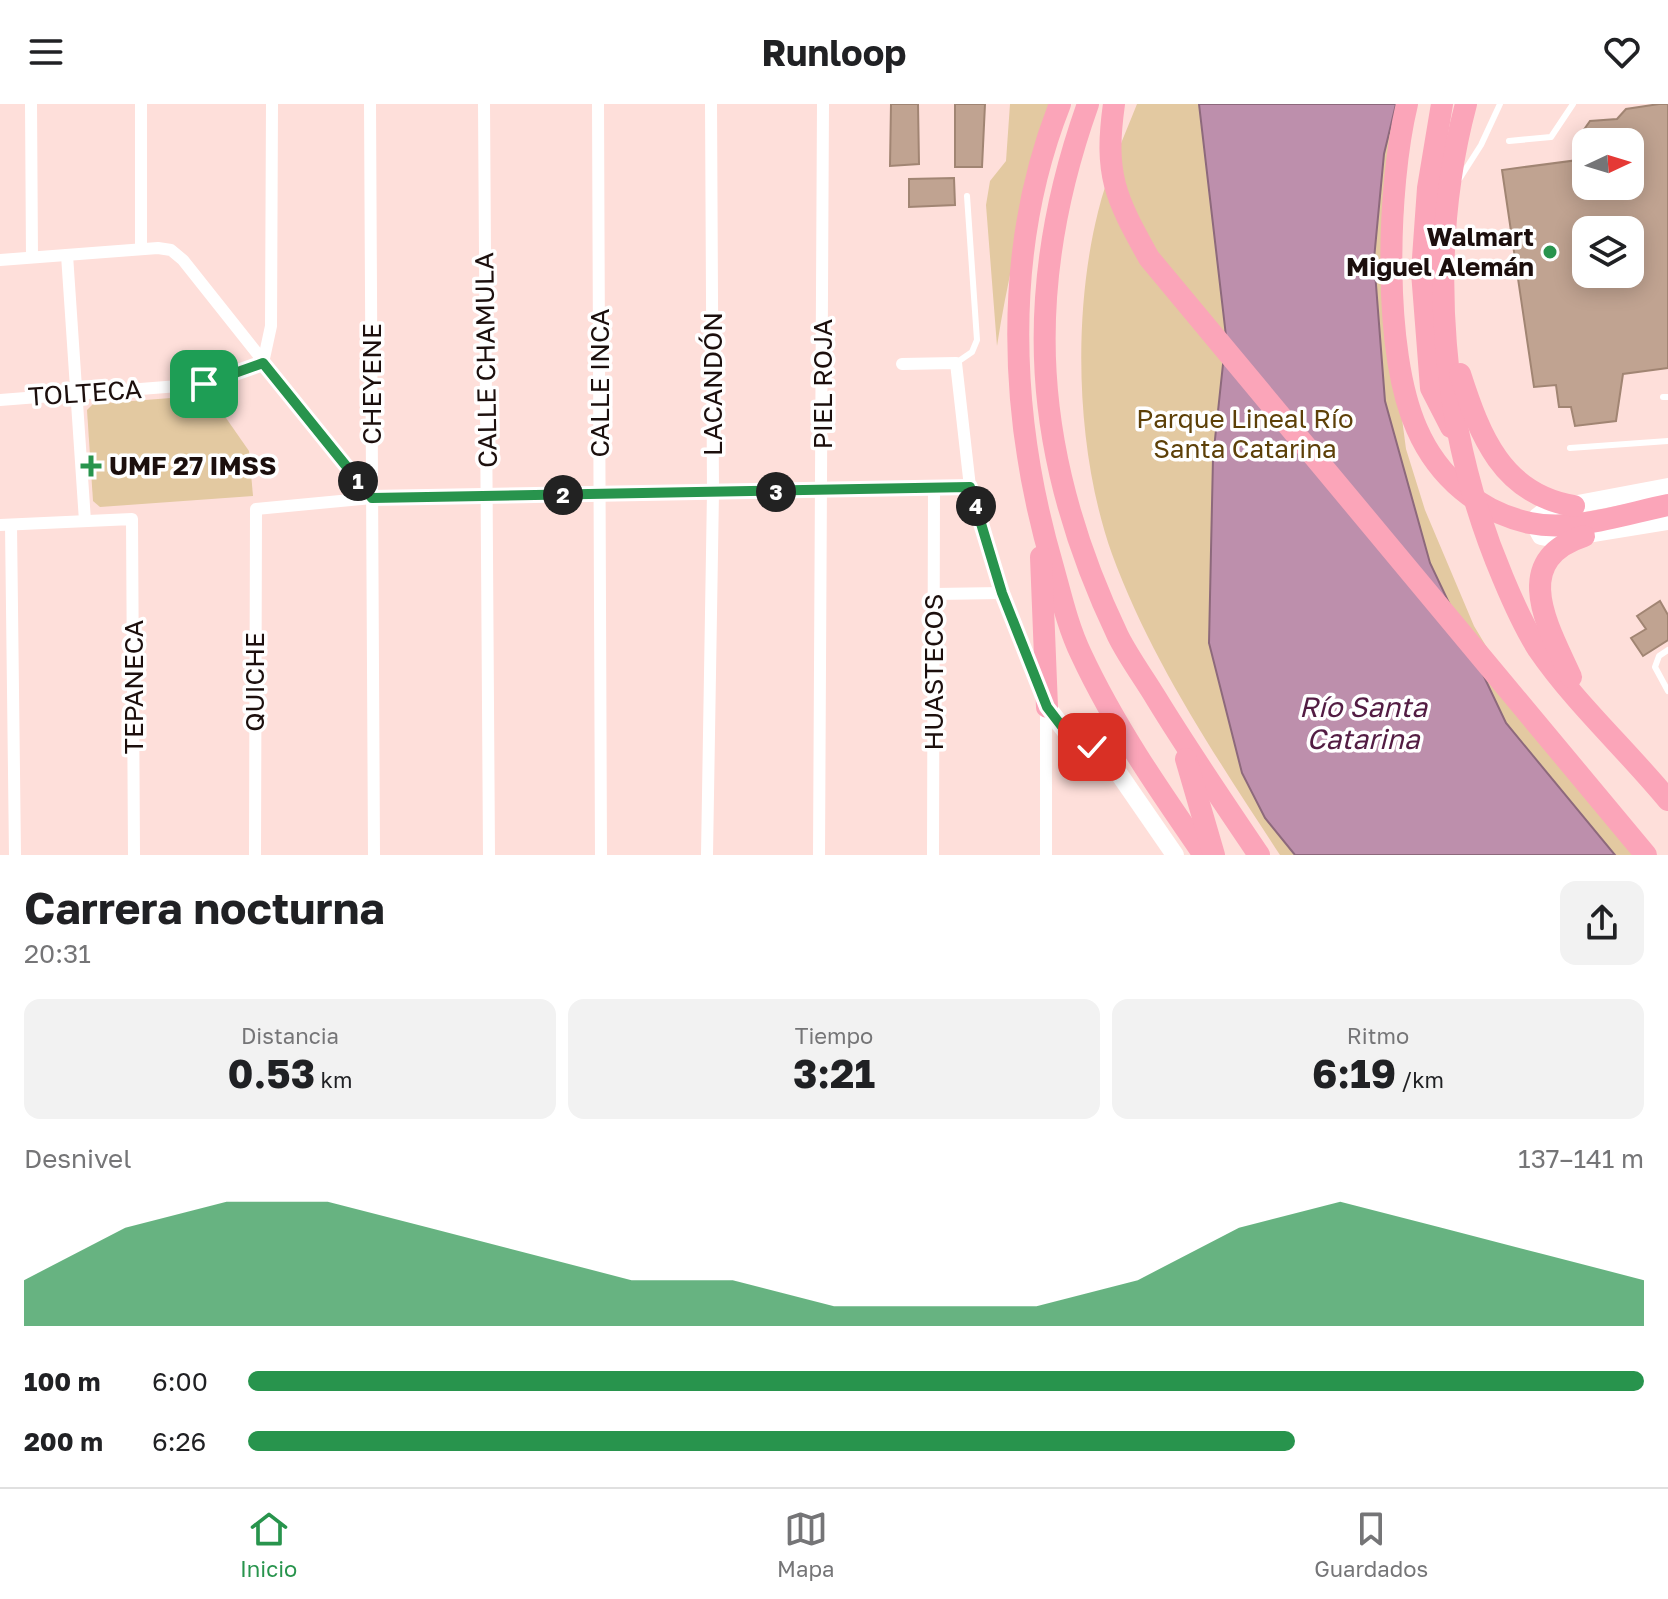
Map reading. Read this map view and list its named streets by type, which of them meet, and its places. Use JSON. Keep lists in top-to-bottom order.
{
  "streets": {
    "street": [
      "CALLE CHAMULA",
      "CALLE INCA",
      "CHEYENE",
      "LACANDÓN",
      "PIEL ROJA",
      "TOLTECA",
      "HUASTECOS",
      "QUICHE",
      "TEPANECA"
    ]
  },
  "crossings": [
    ["CHEYENE", "QUICHE"]
  ],
  "water": ["Río Santa Catarina"],
  "parks": ["Parque Lineal Río Santa Catarina"],
  "places": {
    "other": ["Walmart Miguel Alemán"],
    "health": ["UMF 27 IMSS"]
  },
  "north": "right",
  "page": {
    "header": "Runloop",
    "pins": [
      "1",
      "3",
      "2",
      "4"
    ],
    "heading": ["Carrera nocturna", "20:31"],
    "stats": [
      ["Distancia", "0.53 km"],
      ["Tiempo", "3:21"],
      ["Ritmo", "6:19 /km"]
    ],
    "chart": ["Desnivel", "137–141 m"],
    "list": [
      {
        "name": "100 m",
        "note": "6:00"
      },
      {
        "name": "200 m",
        "note": "6:26"
      }
    ],
    "tabs": ["Inicio", "Mapa", "Guardados"]
  }
}
